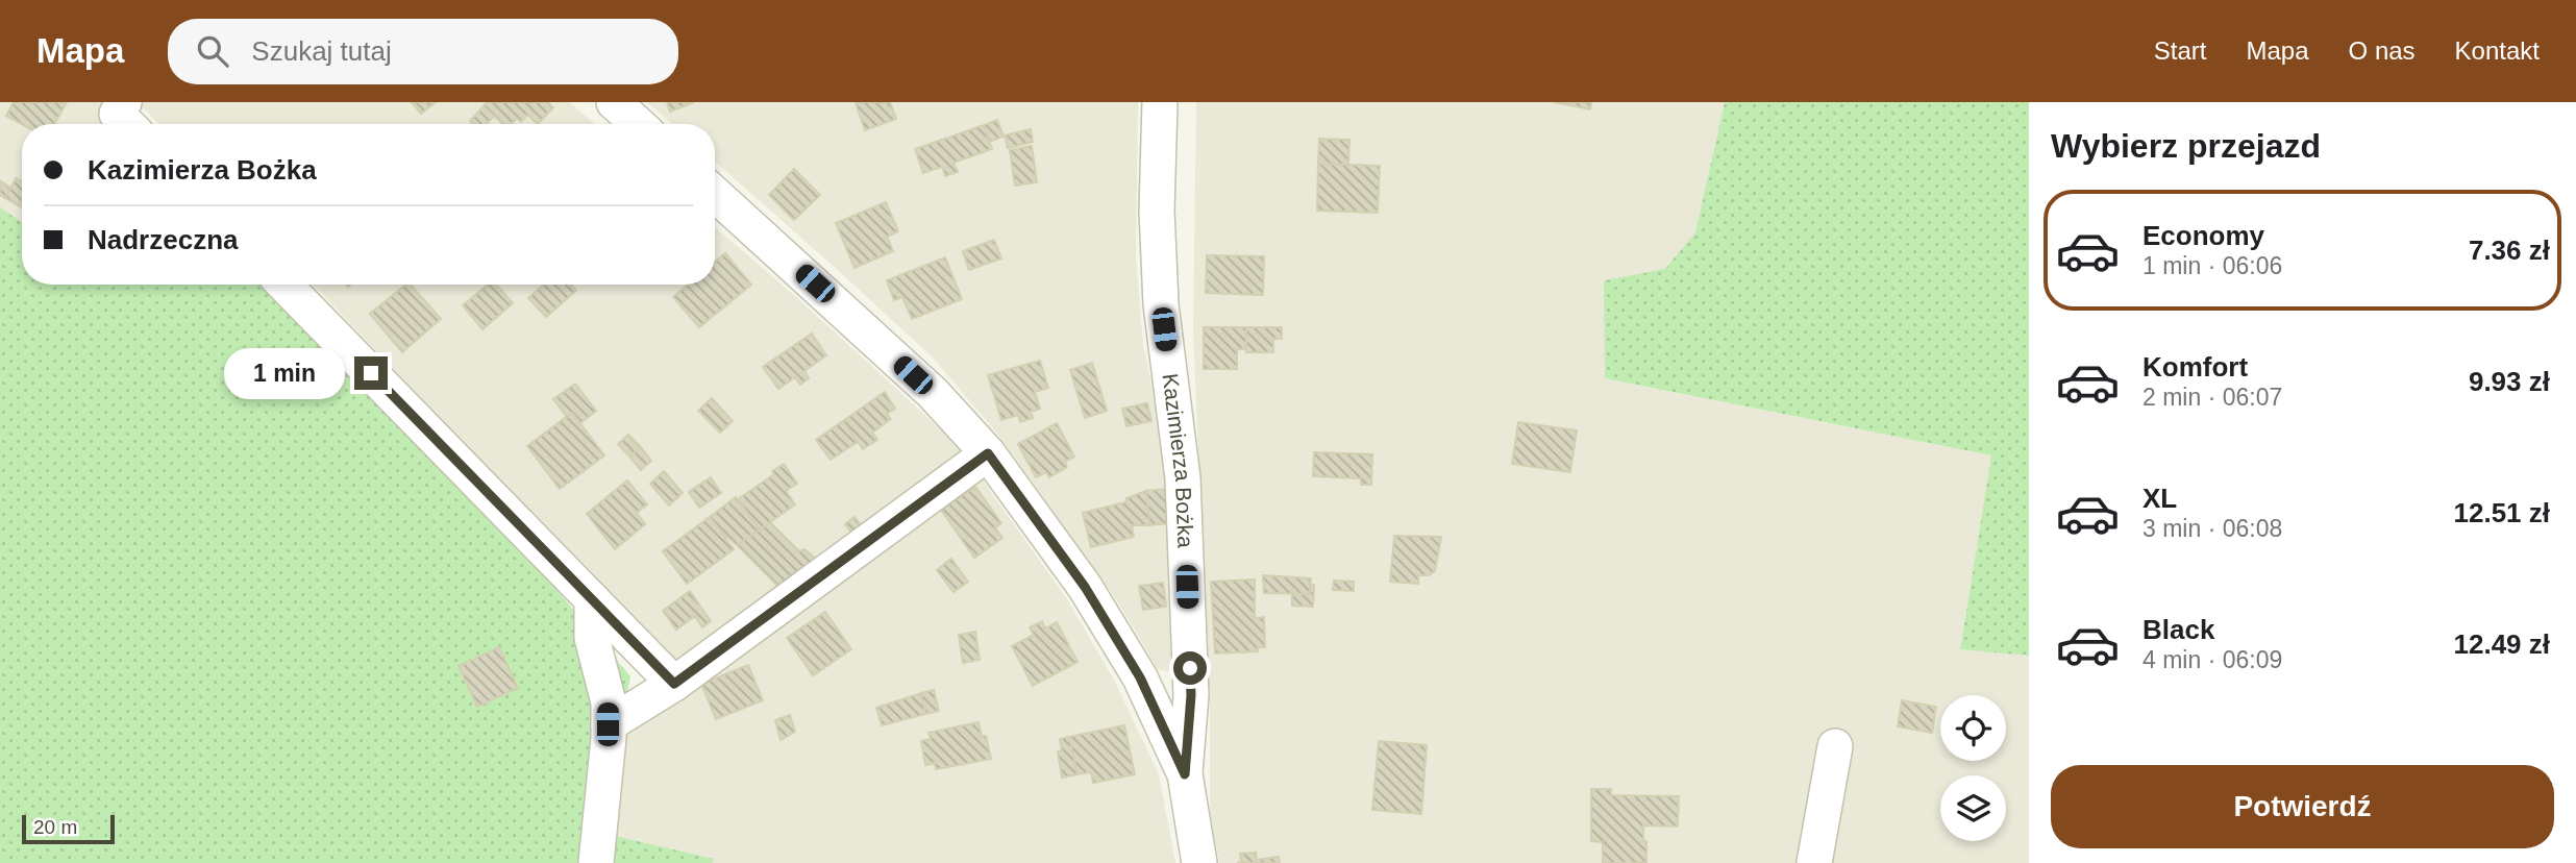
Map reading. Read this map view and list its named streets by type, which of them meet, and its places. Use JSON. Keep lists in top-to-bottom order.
{
  "streets": {
    "street": ["Kazimierza Bożka"]
  },
  "scale_bar": "20 m",
  "page": {
    "header": "Mapa",
    "search": "Szukaj tutaj",
    "nav": [
      "Start",
      "Mapa",
      "O nas",
      "Kontakt"
    ],
    "heading": "Wybierz przejazd",
    "banner": ["Kazimierza Bożka", "Nadrzeczna"],
    "list": [
      {
        "name": "Economy",
        "note": "1 min · 06:06",
        "value": "7.36 zł"
      },
      {
        "name": "Komfort",
        "note": "2 min · 06:07",
        "value": "9.93 zł"
      },
      {
        "name": "XL",
        "note": "3 min · 06:08",
        "value": "12.51 zł"
      },
      {
        "name": "Black",
        "note": "4 min · 06:09",
        "value": "12.49 zł"
      }
    ],
    "bubble": "1 min",
    "buttons": "Potwierdź",
    "scale": "20 m"
  }
}
